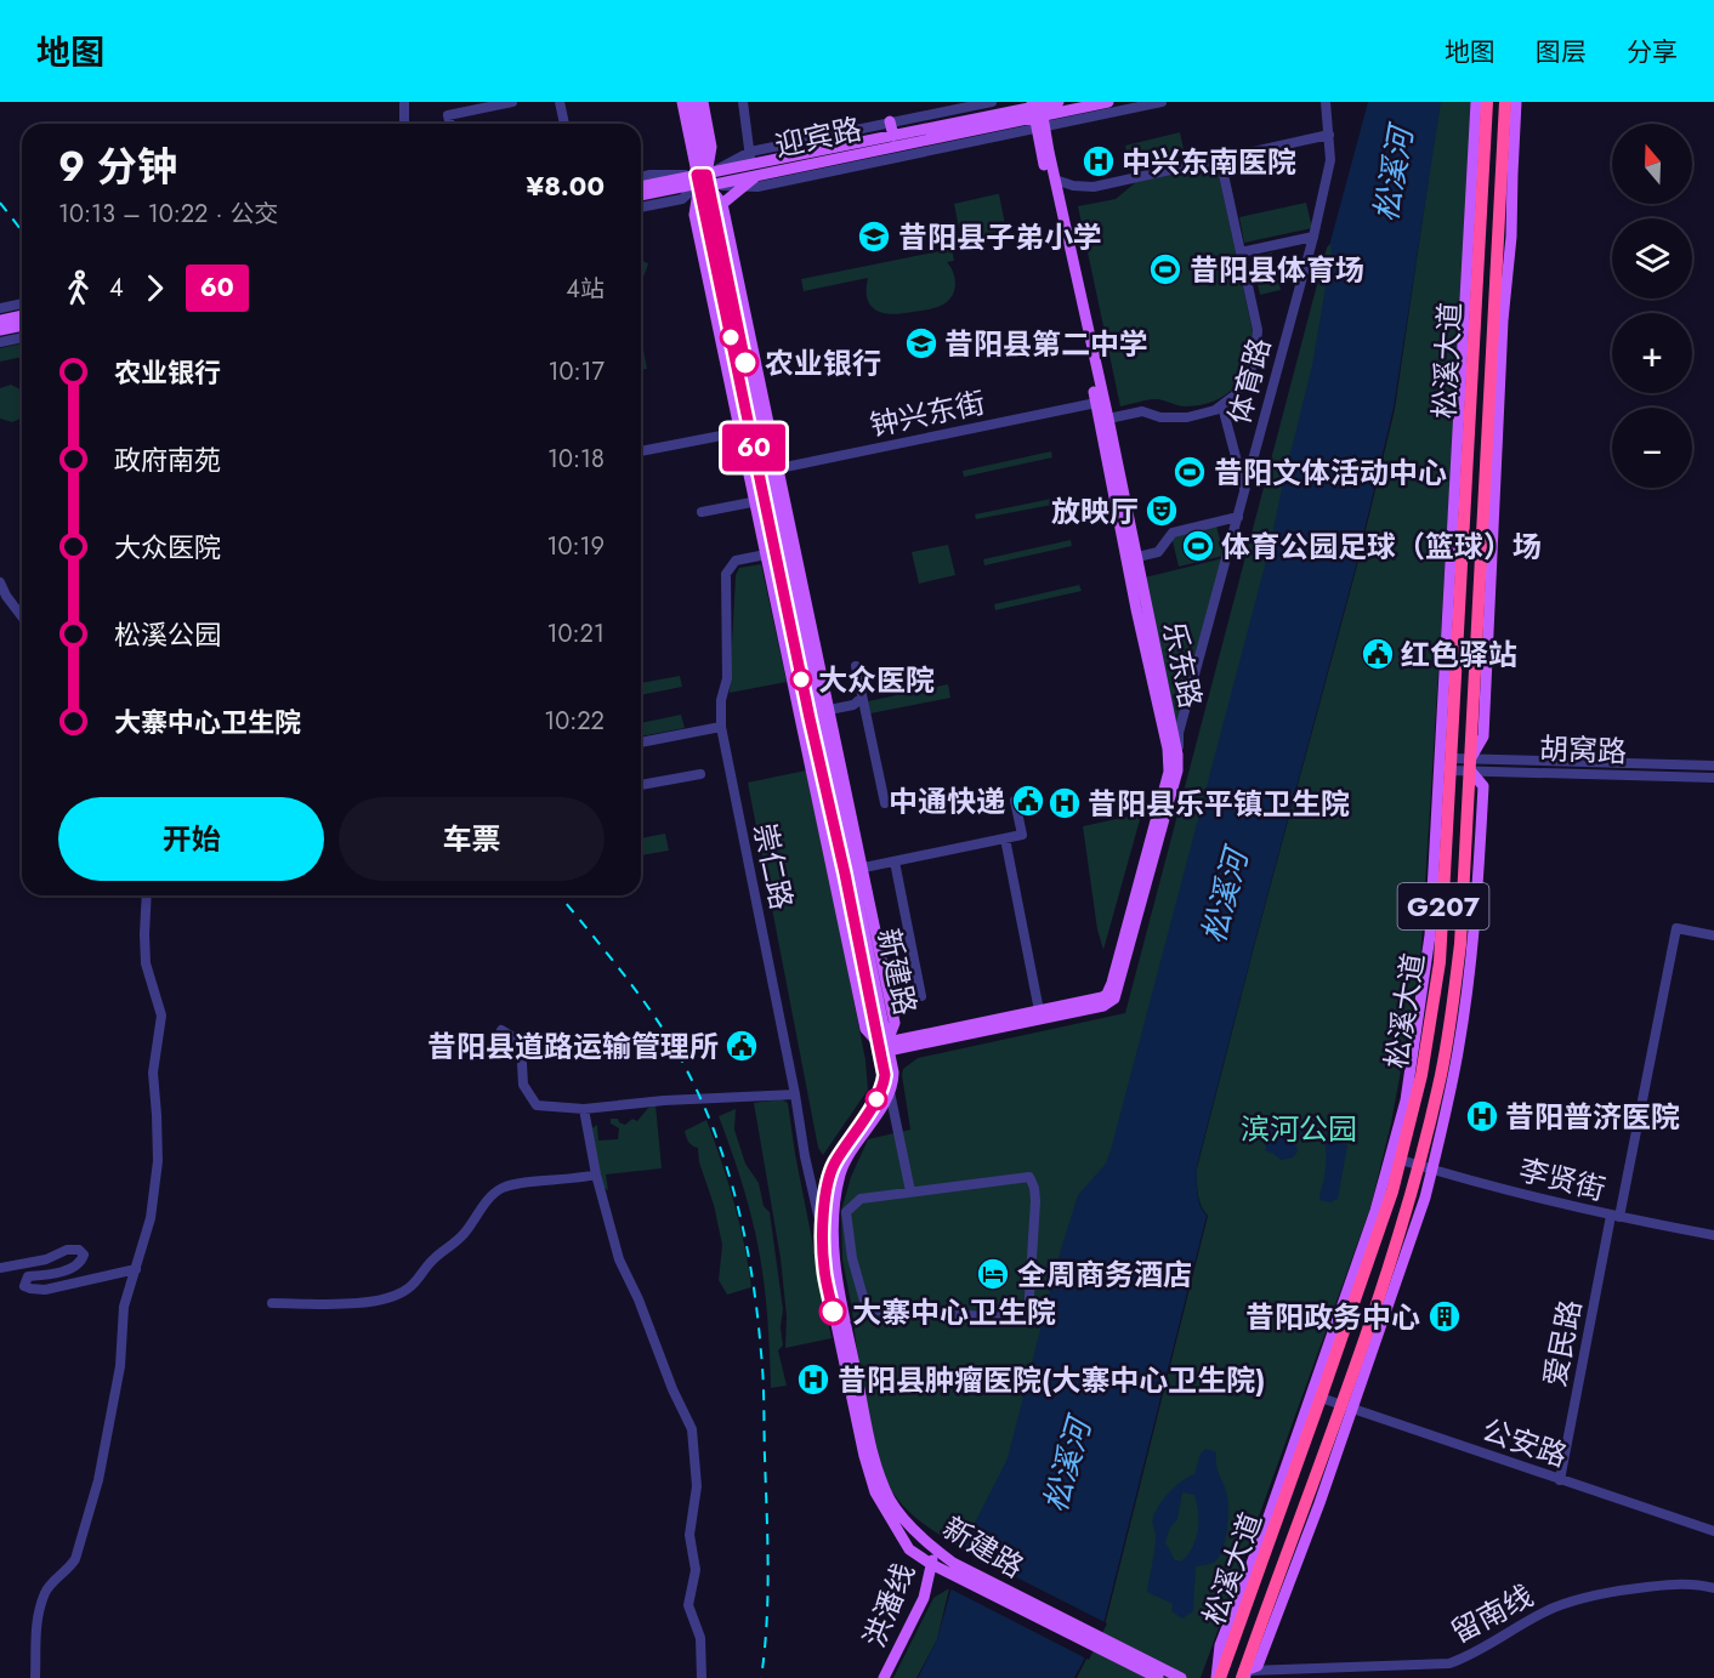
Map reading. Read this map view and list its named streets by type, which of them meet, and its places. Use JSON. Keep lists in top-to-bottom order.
{
  "streets": {
    "highway": ["松溪大道", "G207"],
    "main road": [
      "迎宾路",
      "乐东路",
      "新建路",
      "洪潘线"
    ],
    "street": [
      "体育路",
      "钟兴东街",
      "胡窝路",
      "崇仁路",
      "李贤街",
      "爱民路",
      "公安路",
      "留南线"
    ]
  },
  "crossings": [
    ["迎宾路", "乐东路"],
    ["迎宾路", "新建路"],
    ["松溪大道", "胡窝路"],
    ["松溪大道", "李贤街"],
    ["松溪大道", "公安路"],
    ["松溪大道", "留南线"],
    ["体育路", "乐东路"],
    ["钟兴东街", "乐东路"],
    ["钟兴东街", "新建路"],
    ["乐东路", "新建路"],
    ["崇仁路", "新建路"],
    ["新建路", "洪潘线"],
    ["李贤街", "爱民路"],
    ["爱民路", "公安路"]
  ],
  "water": ["松溪河"],
  "parks": ["滨河公园"],
  "places": {
    "hospital": [
      "中兴东南医院",
      "昔阳县乐平镇卫生院",
      "昔阳普济医院",
      "昔阳县肿瘤医院(大寨中心卫生院)"
    ],
    "school or university": ["昔阳县子弟小学", "昔阳县第二中学"],
    "sports": ["昔阳县体育场", "昔阳文体活动中心", "体育公园足球（篮球）场"],
    "other": ["农业银行", "大众医院", "大寨中心卫生院"],
    "theatre": ["放映厅"],
    "public building": ["红色驿站", "中通快递", "昔阳县道路运输管理所"],
    "hotel": ["全周商务酒店"],
    "building": ["昔阳政务中心"]
  },
  "lines": ["bus line 60"],
  "north": "top",
  "page": {
    "header": "地图",
    "nav": ["地图", "图层", "分享"],
    "on_map": "60",
    "map_buttons": ["+", "−"],
    "heading": ["9 分钟", "10:13 – 10:22 · 公交", "¥8.00"],
    "legs": ["4", "60", "4站"],
    "list": [
      {
        "name": "农业银行",
        "value": "10:17"
      },
      {
        "name": "政府南苑",
        "value": "10:18"
      },
      {
        "name": "大众医院",
        "value": "10:19"
      },
      {
        "name": "松溪公园",
        "value": "10:21"
      },
      {
        "name": "大寨中心卫生院",
        "value": "10:22"
      }
    ],
    "buttons": ["开始", "车票"]
  }
}
